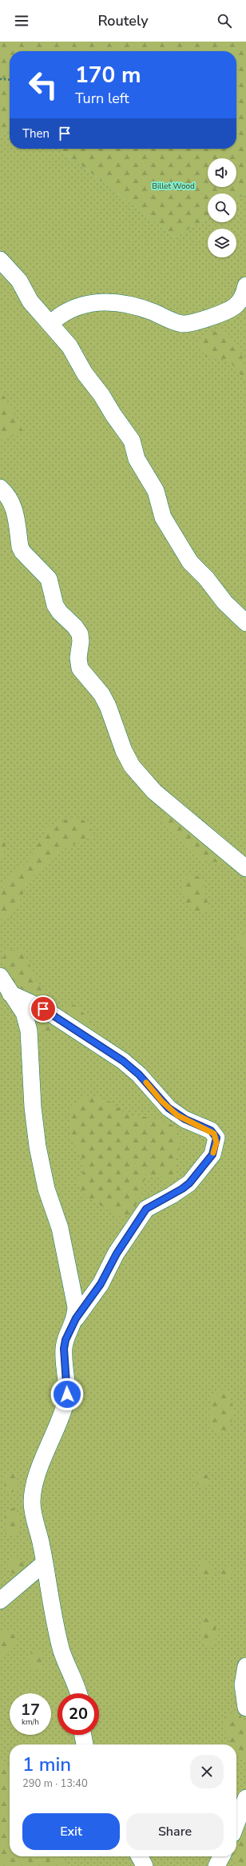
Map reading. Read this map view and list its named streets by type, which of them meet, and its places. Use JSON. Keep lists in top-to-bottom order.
{
  "parks": ["Billet Wood"],
  "page": {
    "header": "Routely",
    "turn": ["170 m", "Turn left"],
    "then": "Then",
    "speed": "17 km/h",
    "limit": "20",
    "heading": ["1 min", "290 m · 13:40"],
    "buttons": ["Exit", "Share"]
  }
}
